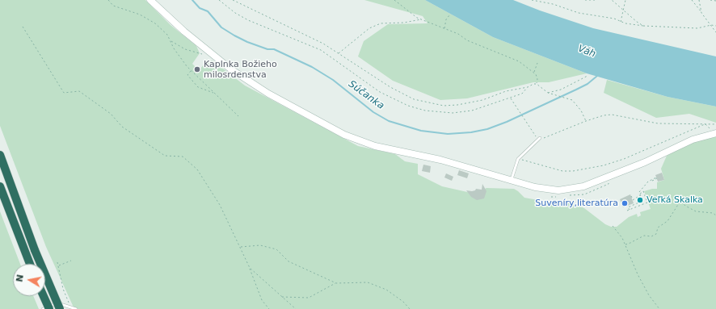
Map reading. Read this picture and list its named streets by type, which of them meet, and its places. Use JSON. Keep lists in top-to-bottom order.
{
  "water": ["Váh", "Súčanka"],
  "places": ["Kaplnka Božieho milosrdenstva", "Veľká Skalka", "Suveníry,literatúra"],
  "north": "left"
}
